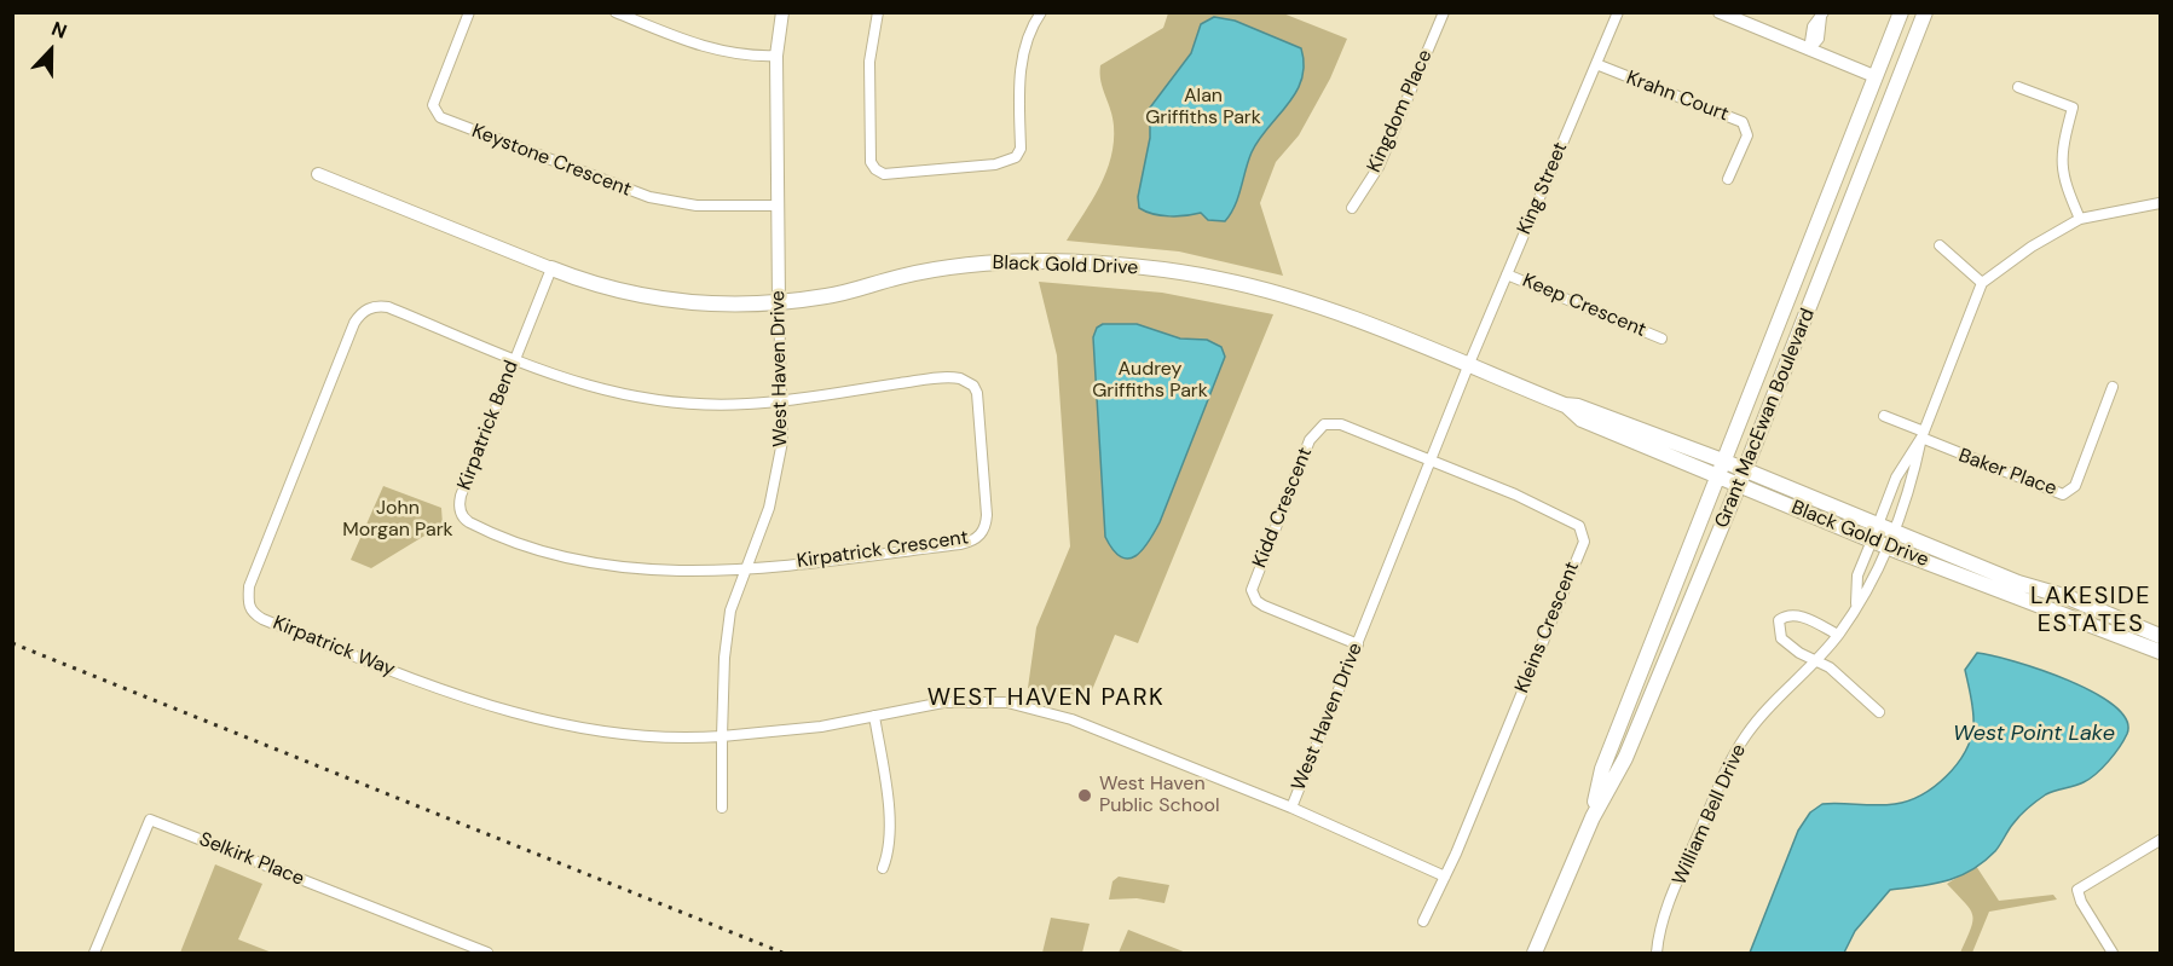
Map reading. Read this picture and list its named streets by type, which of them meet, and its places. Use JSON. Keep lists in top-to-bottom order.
{
  "streets": {
    "main road": ["Black Gold Drive", "Grant MacEwan Boulevard"],
    "street": [
      "Krahn Court",
      "Kingdom Place",
      "Keystone Crescent",
      "King Street",
      "Keep Crescent",
      "West Haven Drive",
      "Kirpatrick Bend",
      "Baker Place",
      "Kidd Crescent",
      "Kirpatrick Crescent",
      "Kleins Crescent",
      "Kirpatrick Way",
      "William Bell Drive",
      "Selkirk Place"
    ]
  },
  "crossings": [
    ["Krahn Court", "King Street"],
    ["Keystone Crescent", "West Haven Drive"],
    ["King Street", "Black Gold Drive"],
    ["King Street", "Keep Crescent"],
    ["King Street", "West Haven Drive"],
    ["Black Gold Drive", "West Haven Drive"],
    ["Black Gold Drive", "Grant MacEwan Boulevard"],
    ["Black Gold Drive", "Kirpatrick Bend"],
    ["Black Gold Drive", "William Bell Drive"],
    ["West Haven Drive", "Kirpatrick Bend"],
    ["West Haven Drive", "Kidd Crescent"],
    ["West Haven Drive", "Kirpatrick Crescent"],
    ["West Haven Drive", "Kleins Crescent"],
    ["West Haven Drive", "Kirpatrick Way"],
    ["Kirpatrick Bend", "Kirpatrick Crescent"],
    ["Kirpatrick Bend", "Kirpatrick Way"],
    ["Baker Place", "William Bell Drive"],
    ["Kidd Crescent", "Kleins Crescent"]
  ],
  "districts": ["LAKESIDE ESTATES", "WEST HAVEN PARK"],
  "water": ["West Point Lake"],
  "parks": ["Alan Griffiths Park", "Audrey Griffiths Park", "John Morgan Park"],
  "places": ["West Haven Public School"],
  "north": "top"
}
